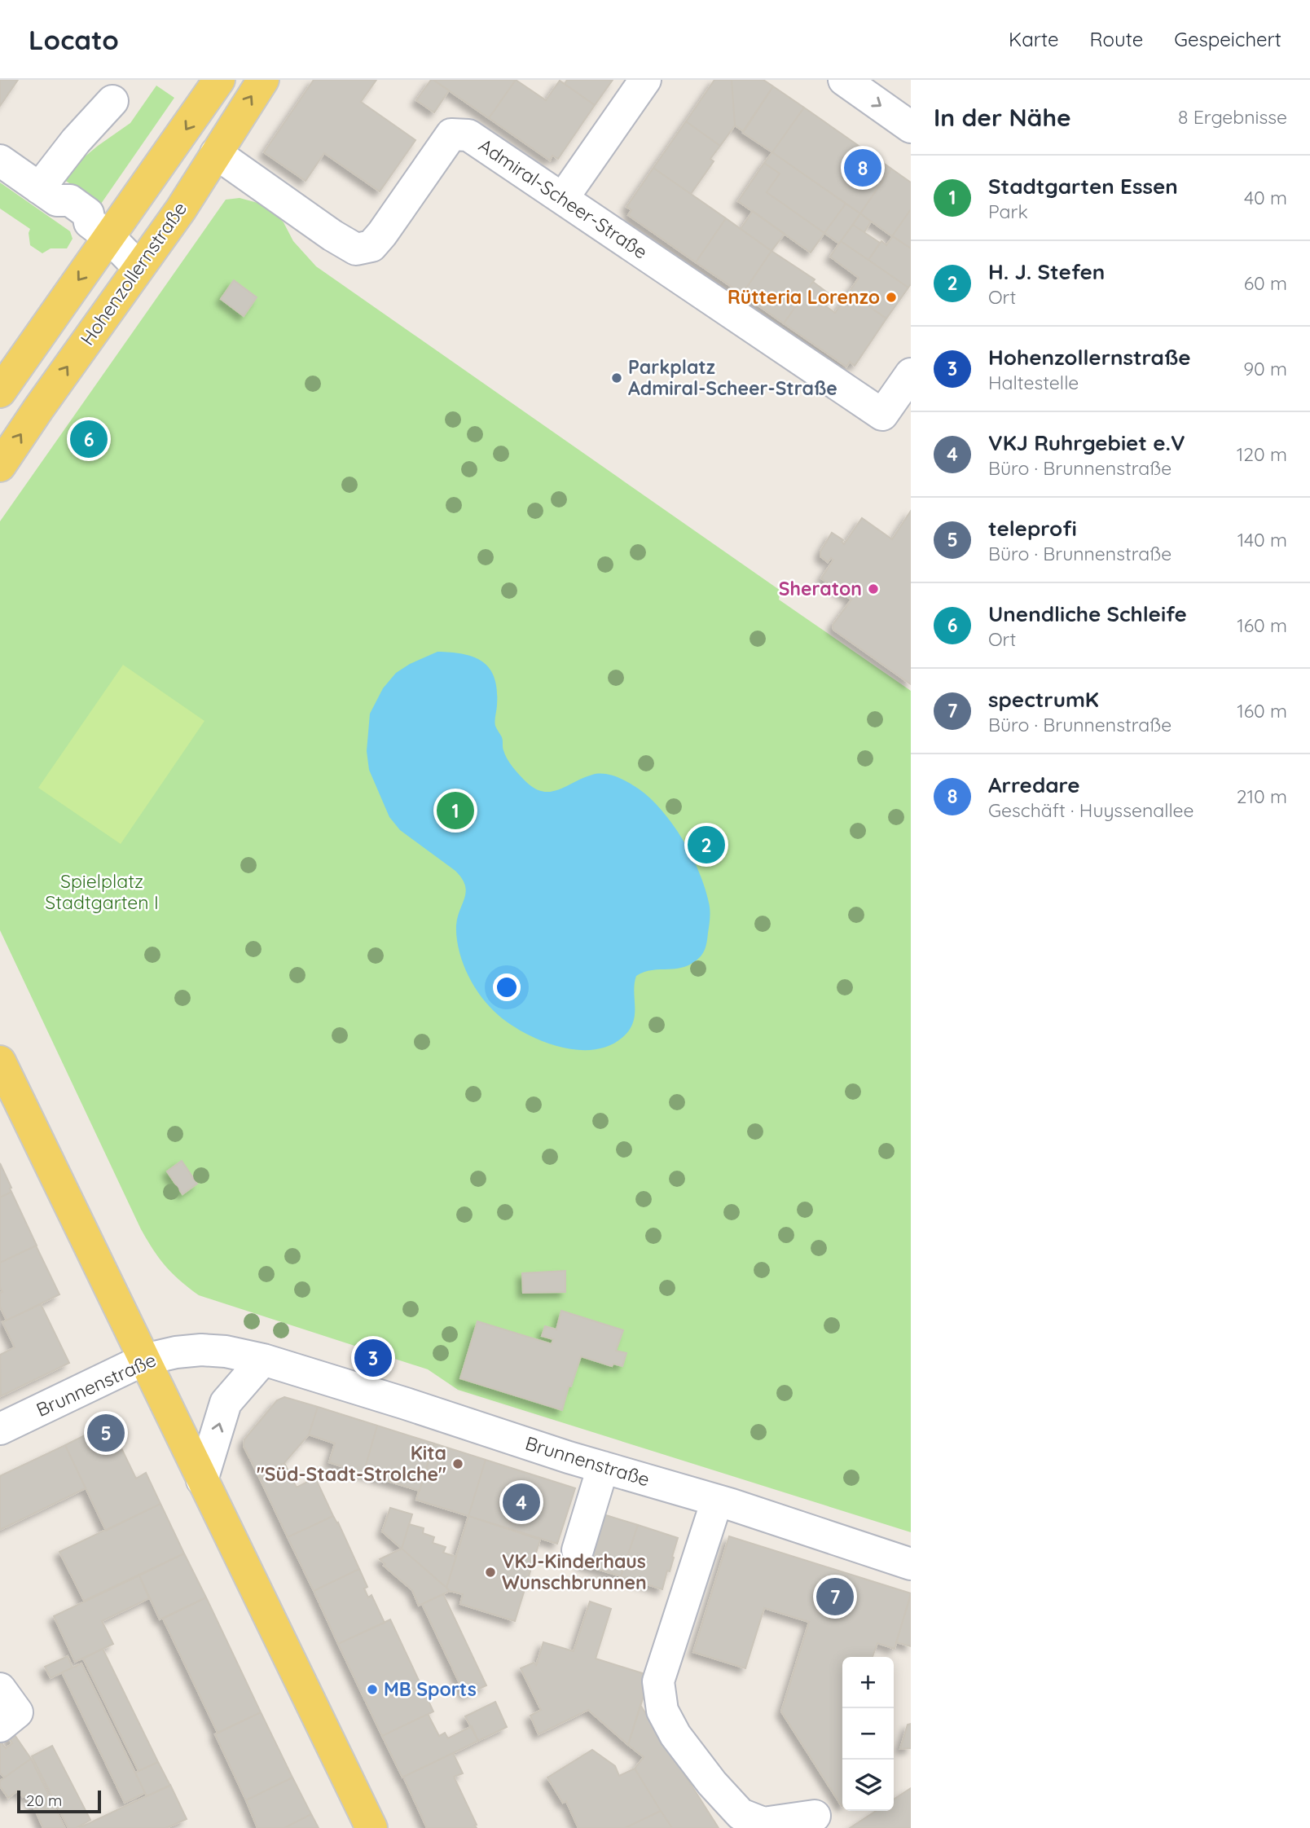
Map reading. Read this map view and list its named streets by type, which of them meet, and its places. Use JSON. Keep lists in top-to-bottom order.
{
  "streets": {
    "main road": ["Hohenzollernstraße"],
    "street": ["Admiral-Scheer-Straße", "Brunnenstraße"]
  },
  "crossings": [
    ["Admiral-Scheer-Straße", "Hohenzollernstraße"]
  ],
  "parks": ["Spielplatz Stadtgarten I"],
  "places": [
    "Rütteria Lorenzo",
    "Parkplatz Admiral-Scheer-Straße",
    "Sheraton",
    "Kita \"Süd-Stadt-Strolche\"",
    "VKJ-Kinderhaus Wunschbrunnen",
    "MB Sports"
  ],
  "scale_bar": "20 m",
  "page": {
    "header": "Locato",
    "nav": ["Karte", "Route", "Gespeichert"],
    "heading": ["In der Nähe", "8 Ergebnisse"],
    "pins": [
      "8",
      "6",
      "1",
      "2",
      "3",
      "5",
      "4",
      "7"
    ],
    "list": [
      {
        "mark": "1",
        "name": "Stadtgarten Essen",
        "note": "Park",
        "value": "40 m"
      },
      {
        "mark": "2",
        "name": "H. J. Stefen",
        "note": "Ort",
        "value": "60 m"
      },
      {
        "mark": "3",
        "name": "Hohenzollernstraße",
        "note": "Haltestelle",
        "value": "90 m"
      },
      {
        "mark": "4",
        "name": "VKJ Ruhrgebiet e.V",
        "note": "Büro · Brunnenstraße",
        "value": "120 m"
      },
      {
        "mark": "5",
        "name": "teleprofi",
        "note": "Büro · Brunnenstraße",
        "value": "140 m"
      },
      {
        "mark": "6",
        "name": "Unendliche Schleife",
        "note": "Ort",
        "value": "160 m"
      },
      {
        "mark": "7",
        "name": "spectrumK",
        "note": "Büro · Brunnenstraße",
        "value": "160 m"
      },
      {
        "mark": "8",
        "name": "Arredare",
        "note": "Geschäft · Huyssenallee",
        "value": "210 m"
      }
    ],
    "map_buttons": ["+", "−"],
    "scale": "20 m"
  }
}
